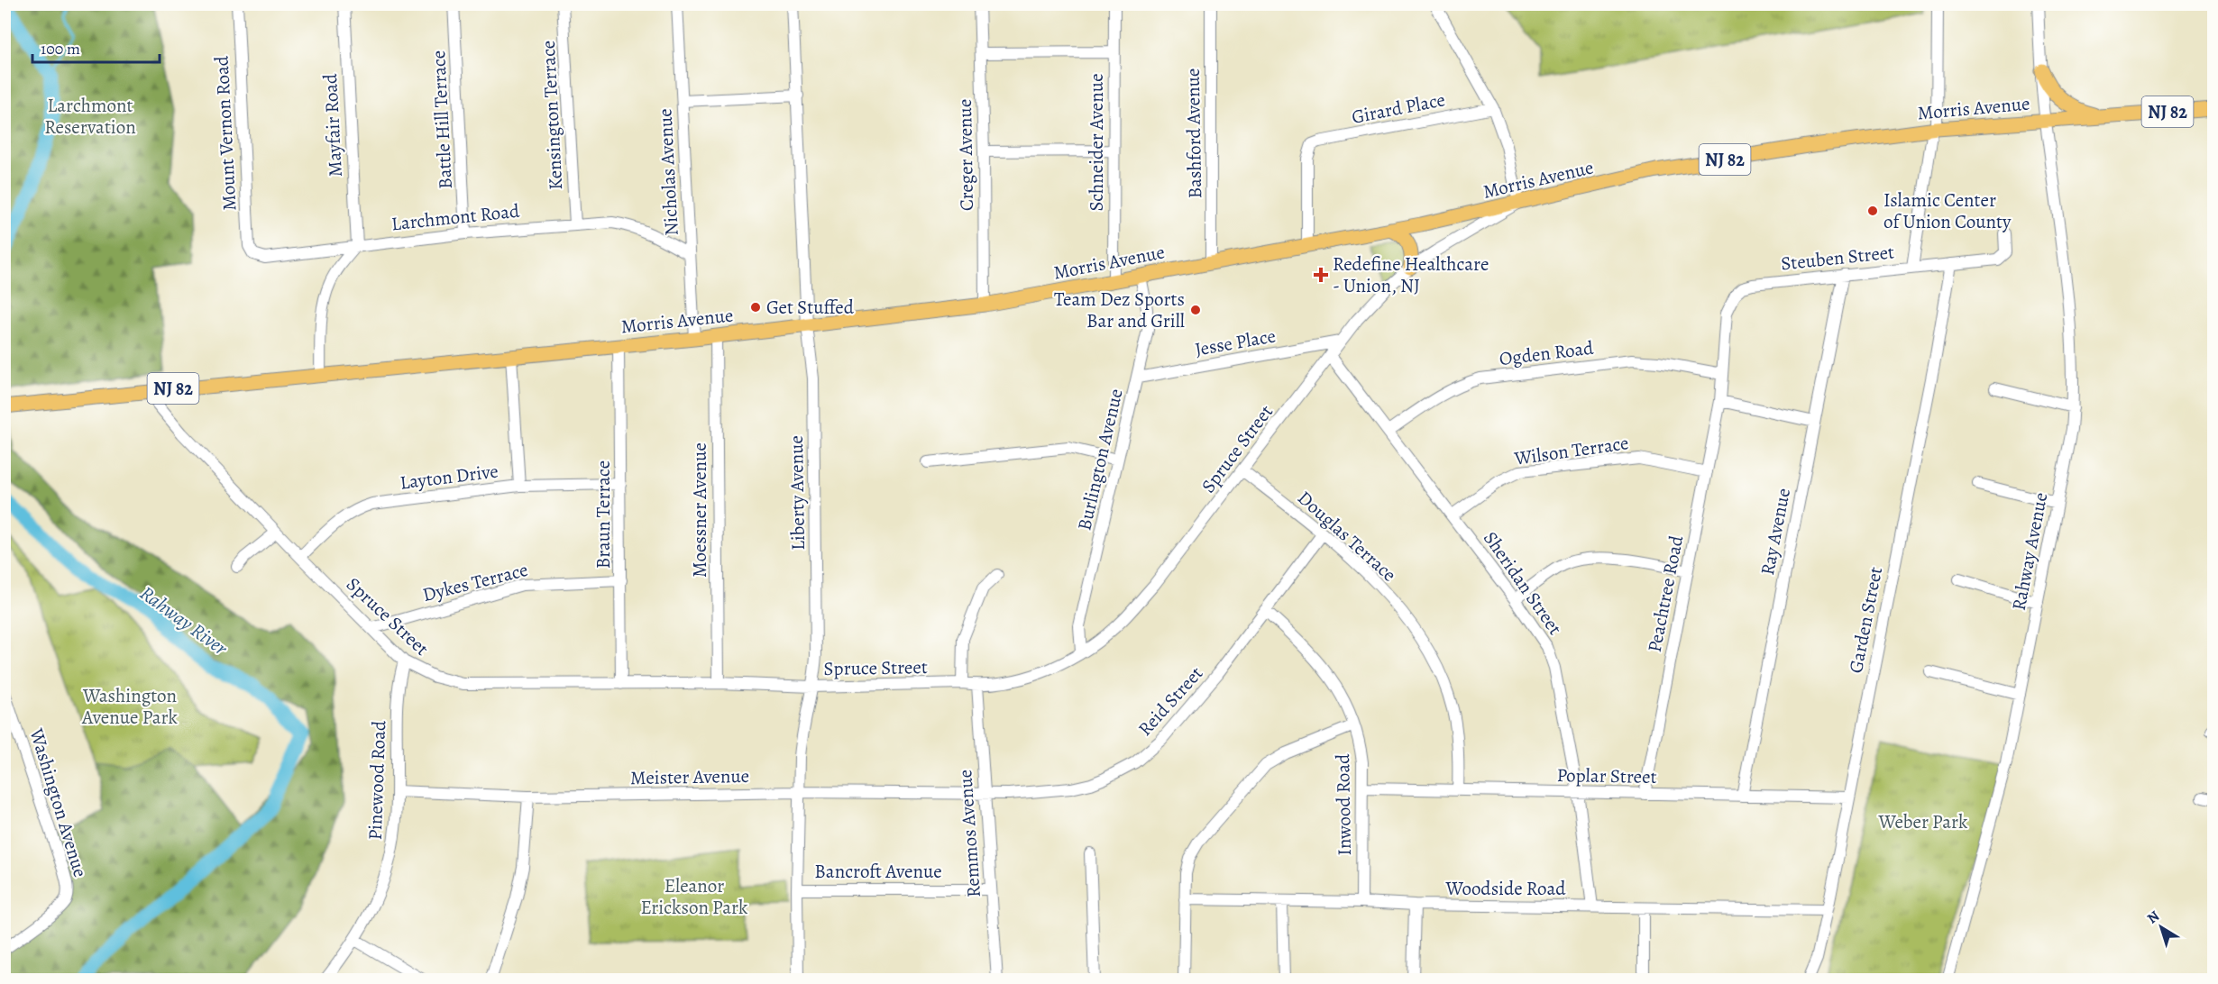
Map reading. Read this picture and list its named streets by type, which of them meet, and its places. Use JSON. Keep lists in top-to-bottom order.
{
  "streets": {
    "main road": ["Morris Avenue", "NJ 82"],
    "street": [
      "Girard Place",
      "Kensington Terrace",
      "Battle Hill Terrace",
      "Mayfair Road",
      "Mount Vernon Road",
      "Bashford Avenue",
      "Schneider Avenue",
      "Creger Avenue",
      "Nicholas Avenue",
      "Larchmont Road",
      "Steuben Street",
      "Jesse Place",
      "Ogden Road",
      "Spruce Street",
      "Wilson Terrace",
      "Burlington Avenue",
      "Layton Drive",
      "Liberty Avenue",
      "Moessner Avenue",
      "Braun Terrace",
      "Ray Avenue",
      "Douglas Terrace",
      "Rahway Avenue",
      "Dykes Terrace",
      "Sheridan Street",
      "Peachtree Road",
      "Garden Street",
      "Reid Street",
      "Poplar Street",
      "Meister Avenue",
      "Pinewood Road",
      "Washington Avenue",
      "Inwood Road",
      "Remmos Avenue",
      "Bancroft Avenue",
      "Woodside Road"
    ]
  },
  "crossings": [
    ["Girard Place", "Morris Avenue"],
    ["Morris Avenue", "Bashford Avenue"],
    ["Morris Avenue", "Schneider Avenue"],
    ["Morris Avenue", "Creger Avenue"],
    ["Morris Avenue", "Nicholas Avenue"],
    ["Morris Avenue", "Spruce Street"],
    ["Morris Avenue", "Burlington Avenue"],
    ["Morris Avenue", "Liberty Avenue"],
    ["Morris Avenue", "Moessner Avenue"],
    ["Morris Avenue", "Braun Terrace"],
    ["Morris Avenue", "Rahway Avenue"],
    ["Kensington Terrace", "Larchmont Road"],
    ["Battle Hill Terrace", "Larchmont Road"],
    ["Mayfair Road", "Larchmont Road"],
    ["Mount Vernon Road", "Larchmont Road"],
    ["Nicholas Avenue", "Larchmont Road"],
    ["Steuben Street", "Ogden Road"],
    ["Steuben Street", "Ray Avenue"],
    ["Steuben Street", "Peachtree Road"],
    ["Steuben Street", "Garden Street"],
    ["Jesse Place", "Spruce Street"],
    ["Jesse Place", "Burlington Avenue"],
    ["Ogden Road", "Sheridan Street"],
    ["Ogden Road", "Peachtree Road"],
    ["Spruce Street", "Burlington Avenue"],
    ["Spruce Street", "Layton Drive"],
    ["Spruce Street", "Liberty Avenue"],
    ["Spruce Street", "Moessner Avenue"],
    ["Spruce Street", "Braun Terrace"],
    ["Spruce Street", "Douglas Terrace"],
    ["Spruce Street", "Dykes Terrace"],
    ["Spruce Street", "Sheridan Street"],
    ["Spruce Street", "Pinewood Road"],
    ["Spruce Street", "Remmos Avenue"],
    ["Wilson Terrace", "Sheridan Street"],
    ["Wilson Terrace", "Peachtree Road"],
    ["Layton Drive", "Braun Terrace"],
    ["Liberty Avenue", "Meister Avenue"],
    ["Liberty Avenue", "Bancroft Avenue"],
    ["Braun Terrace", "Dykes Terrace"],
    ["Ray Avenue", "Poplar Street"],
    ["Douglas Terrace", "Reid Street"],
    ["Douglas Terrace", "Poplar Street"],
    ["Sheridan Street", "Poplar Street"],
    ["Sheridan Street", "Woodside Road"],
    ["Peachtree Road", "Poplar Street"],
    ["Garden Street", "Poplar Street"],
    ["Garden Street", "Woodside Road"],
    ["Reid Street", "Meister Avenue"],
    ["Reid Street", "Inwood Road"],
    ["Reid Street", "Remmos Avenue"],
    ["Poplar Street", "Inwood Road"],
    ["Meister Avenue", "Pinewood Road"],
    ["Meister Avenue", "Remmos Avenue"],
    ["Inwood Road", "Woodside Road"],
    ["Remmos Avenue", "Bancroft Avenue"]
  ],
  "water": ["Rahway River"],
  "parks": [
    "Larchmont Reservation",
    "Washington Avenue Park",
    "Weber Park",
    "Eleanor Erickson Park"
  ],
  "places": {
    "other": ["Islamic Center of Union County", "Get Stuffed", "Team Dez Sports Bar and Grill"],
    "health": ["Redefine Healthcare - Union, NJ"]
  },
  "scale_bar": "100 m",
  "north": "top left"
}
